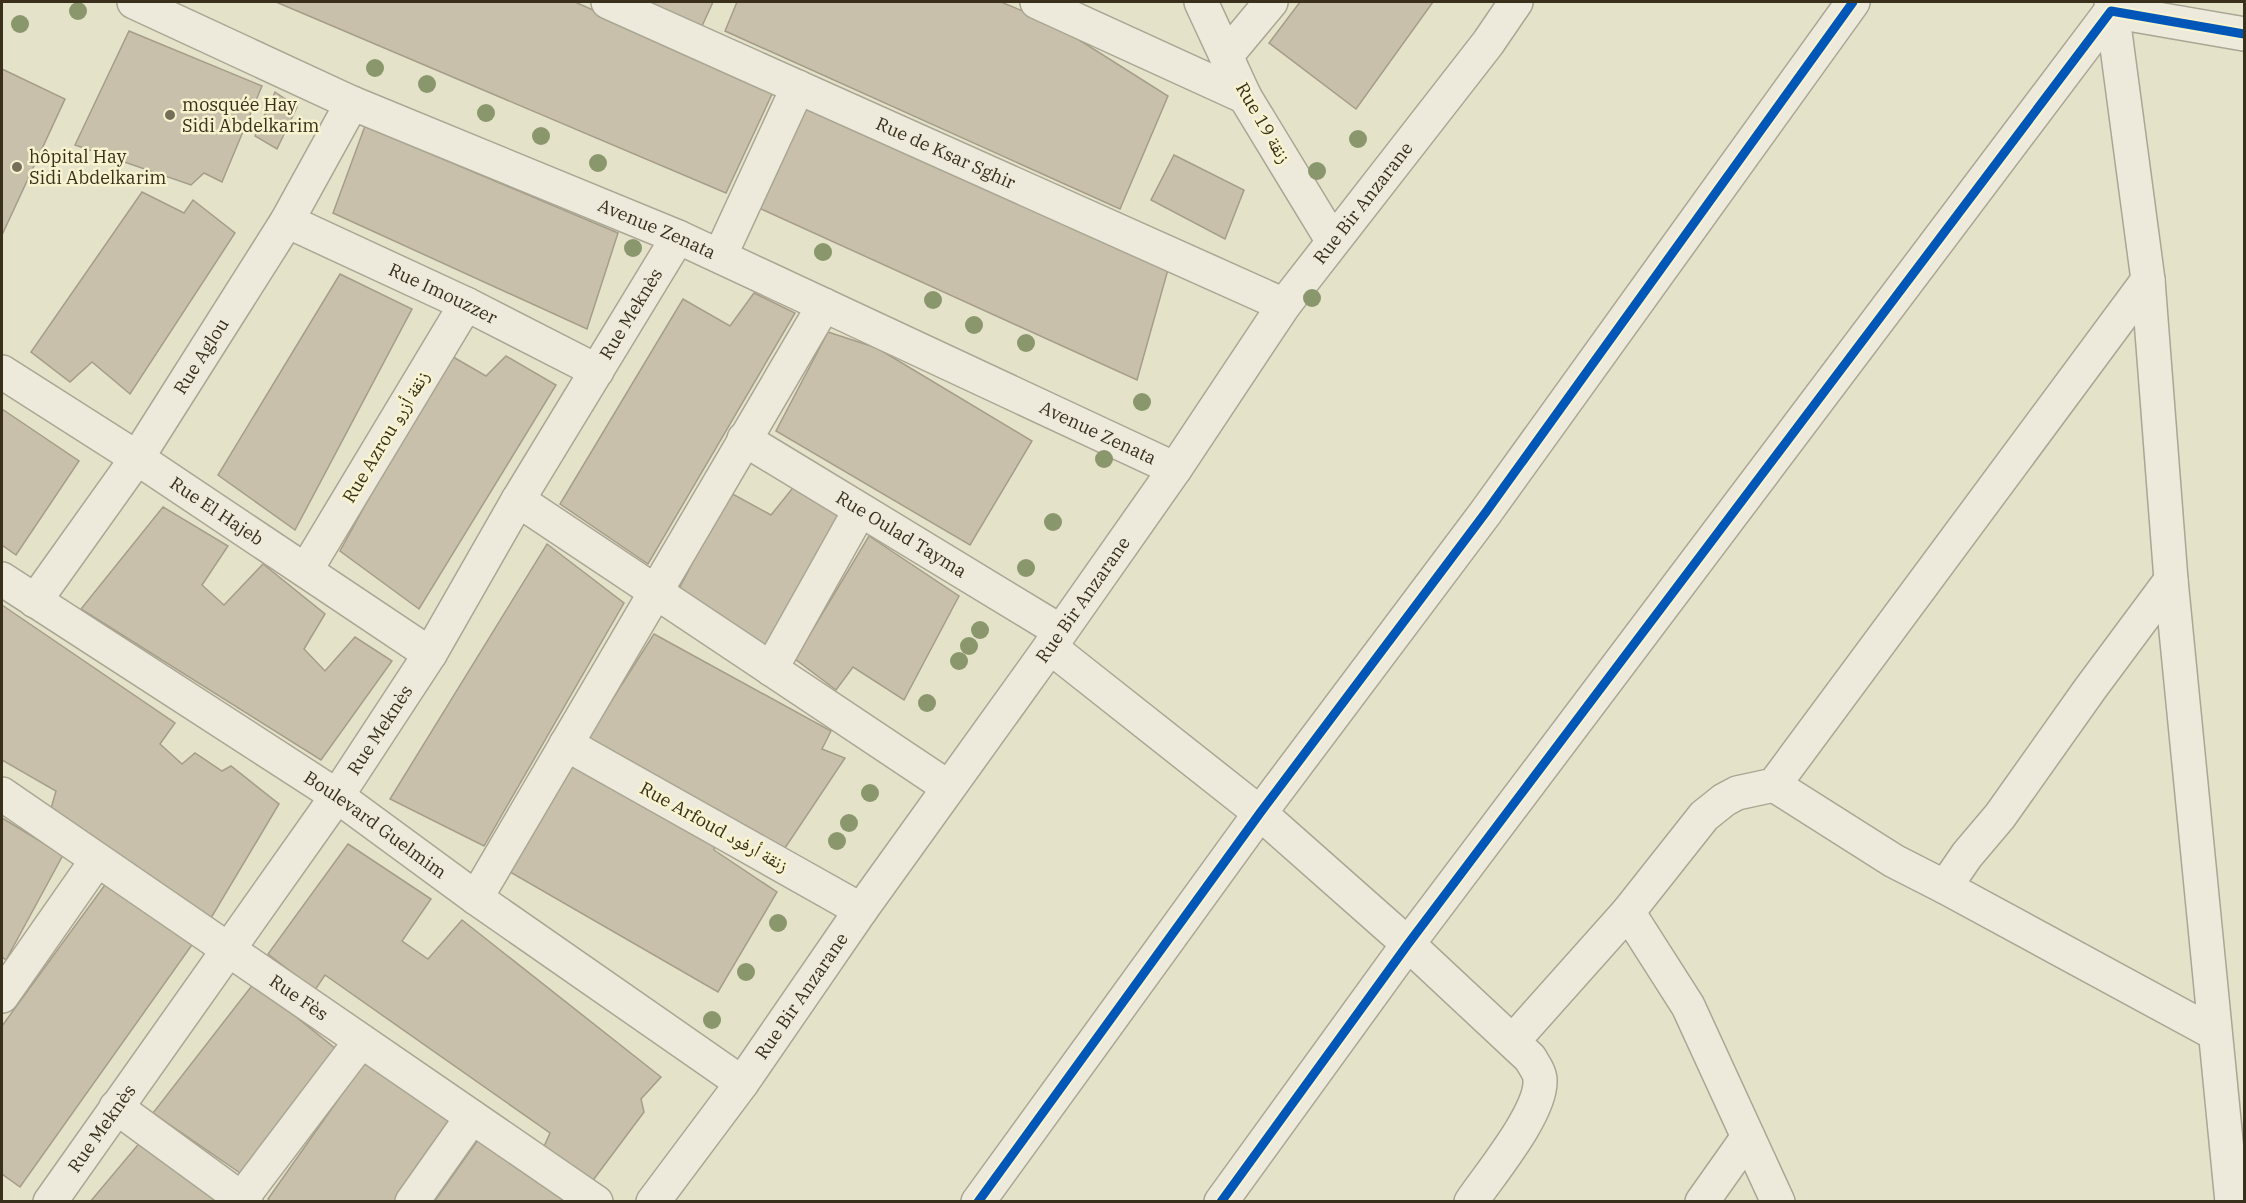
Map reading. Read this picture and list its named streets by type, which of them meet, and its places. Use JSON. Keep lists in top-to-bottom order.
{
  "streets": {
    "street": [
      "Rue 19 زنقة",
      "Rue de Ksar Sghir",
      "Rue Bir Anzarane",
      "Avenue Zenata",
      "Rue Imouzzer",
      "Rue Meknès",
      "Rue Aglou",
      "Rue Azrou زنقة أزرو",
      "Rue El Hajeb",
      "Rue Oulad Tayma",
      "Boulevard Guelmim",
      "Rue Arfoud زنقة أرفود",
      "Rue Fès"
    ]
  },
  "crossings": [
    ["Rue 19 زنقة", "Rue Bir Anzarane"],
    ["Rue de Ksar Sghir", "Rue Bir Anzarane"],
    ["Rue Bir Anzarane", "Avenue Zenata"],
    ["Rue Bir Anzarane", "Rue Oulad Tayma"],
    ["Rue Bir Anzarane", "Boulevard Guelmim"],
    ["Rue Bir Anzarane", "Rue Arfoud زنقة أرفود"],
    ["Avenue Zenata", "Rue Meknès"],
    ["Avenue Zenata", "Rue Aglou"],
    ["Rue Imouzzer", "Rue Meknès"],
    ["Rue Imouzzer", "Rue Aglou"],
    ["Rue Imouzzer", "Rue Azrou زنقة أزرو"],
    ["Rue Meknès", "Rue El Hajeb"],
    ["Rue Meknès", "Boulevard Guelmim"],
    ["Rue Meknès", "Rue Fès"],
    ["Rue Aglou", "Rue El Hajeb"],
    ["Rue Aglou", "Boulevard Guelmim"],
    ["Rue Azrou زنقة أزرو", "Rue El Hajeb"]
  ],
  "places": ["mosquée Hay Sidi Abdelkarim", "hôpital Hay Sidi Abdelkarim"]
}
